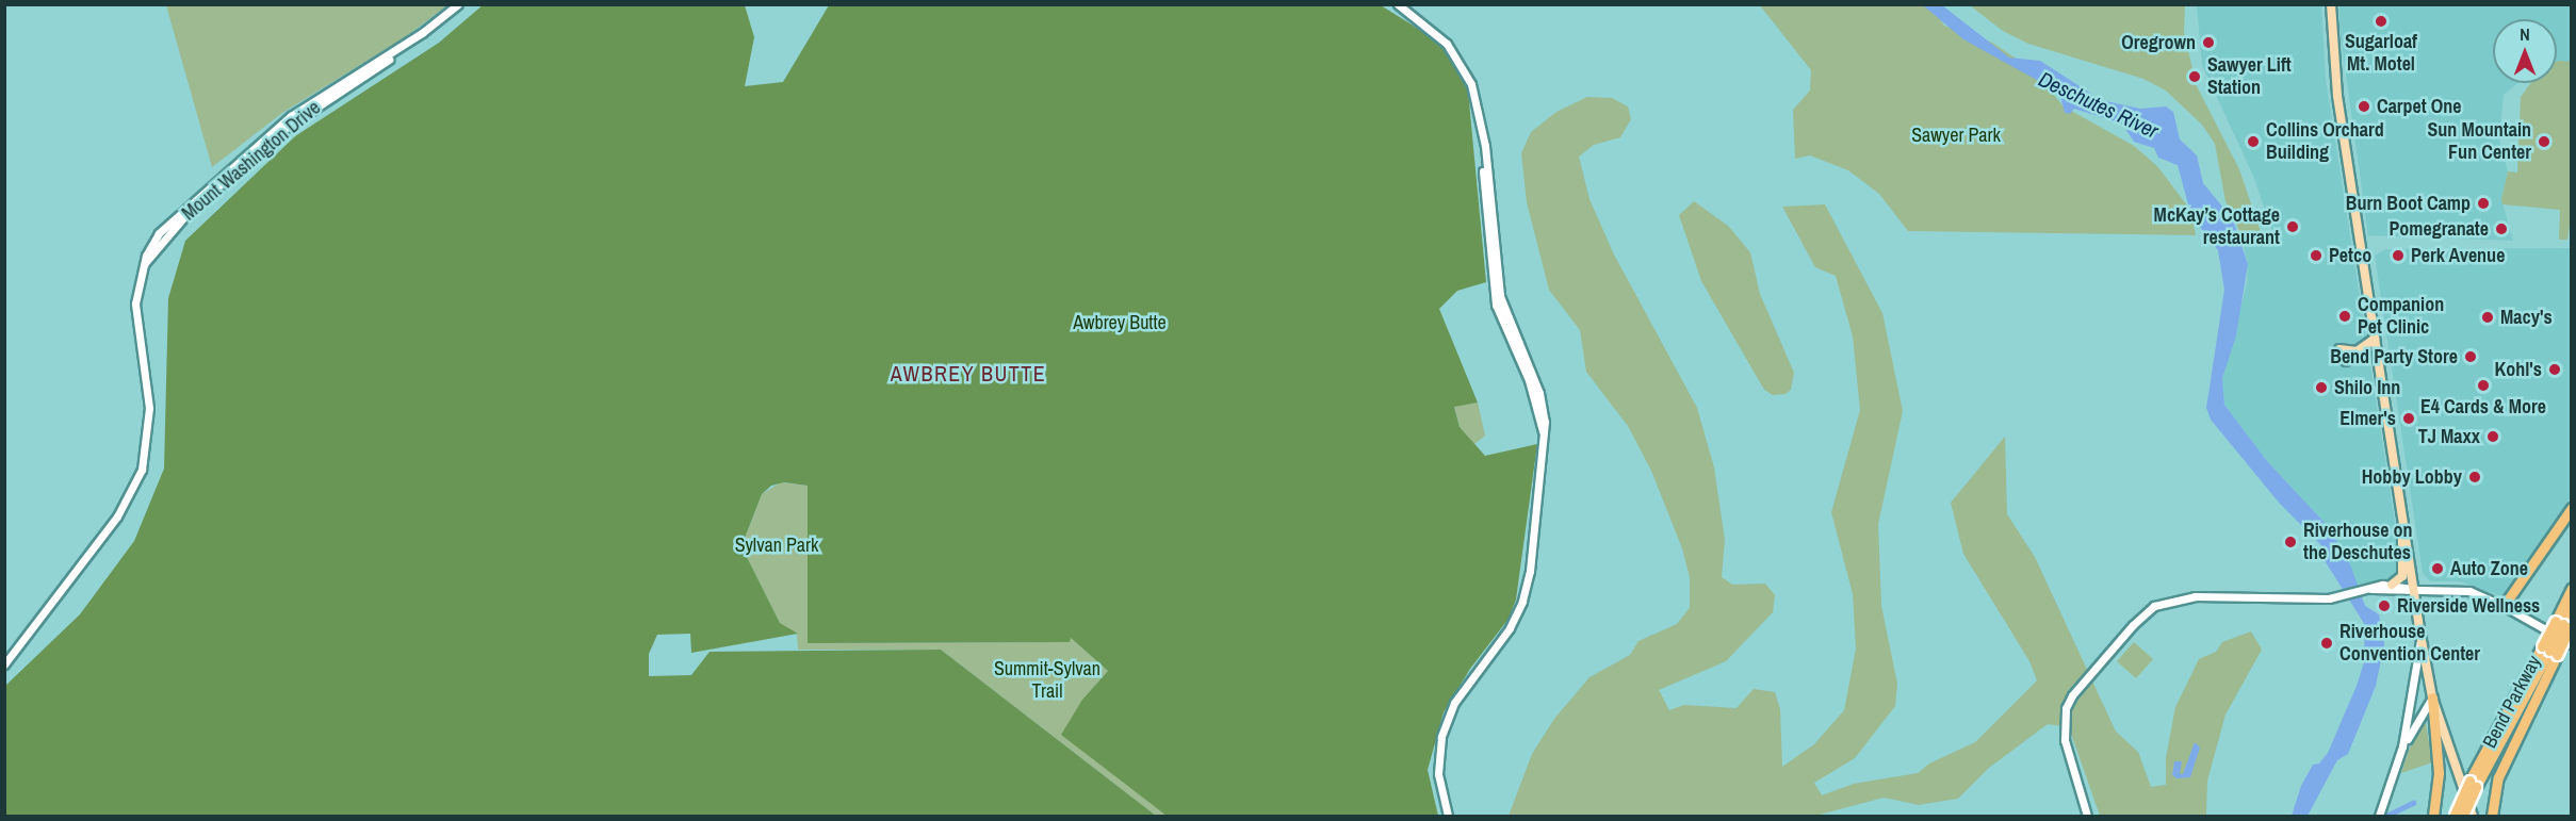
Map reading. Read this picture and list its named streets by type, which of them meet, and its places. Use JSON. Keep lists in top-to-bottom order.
{
  "streets": {
    "highway": ["Bend Parkway"],
    "main road": ["Mount Washington Drive"]
  },
  "districts": ["AWBREY BUTTE"],
  "water": ["Deschutes River"],
  "parks": [
    "Sawyer Park",
    "Awbrey Butte",
    "Sylvan Park",
    "Summit-Sylvan Trail"
  ],
  "places": [
    "Sugarloaf Mt. Motel",
    "Oregrown",
    "Sawyer Lift Station",
    "Carpet One",
    "Collins Orchard Building",
    "Sun Mountain Fun Center",
    "Burn Boot Camp",
    "McKay’s Cottage restaurant",
    "Pomegranate",
    "Petco",
    "Perk Avenue",
    "Companion Pet Clinic",
    "Macy's",
    "Bend Party Store",
    "Kohl's",
    "E4 Cards & More",
    "Shilo Inn",
    "Elmer's",
    "TJ Maxx",
    "Hobby Lobby",
    "Riverhouse on the Deschutes",
    "Auto Zone",
    "Riverside Wellness",
    "Riverhouse Convention Center"
  ],
  "north": "top"
}
